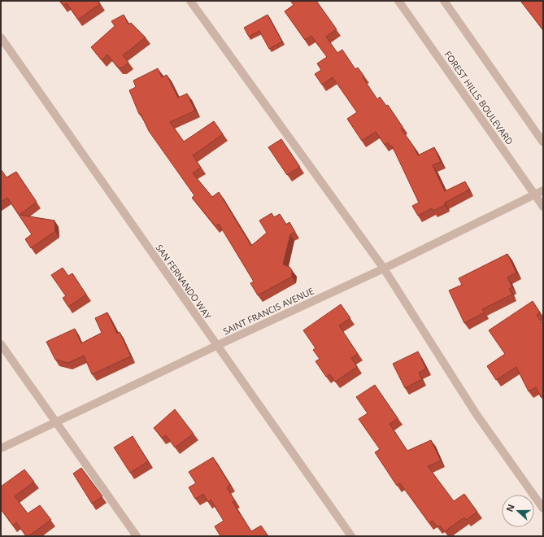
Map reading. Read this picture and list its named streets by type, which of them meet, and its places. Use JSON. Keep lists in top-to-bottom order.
{
  "streets": {
    "street": ["FOREST HILLS BOULEVARD", "SAN FERNANDO WAY", "SAINT FRANCIS AVENUE"]
  },
  "crossings": [
    ["FOREST HILLS BOULEVARD", "SAINT FRANCIS AVENUE"],
    ["SAN FERNANDO WAY", "SAINT FRANCIS AVENUE"]
  ],
  "north": "left"
}
